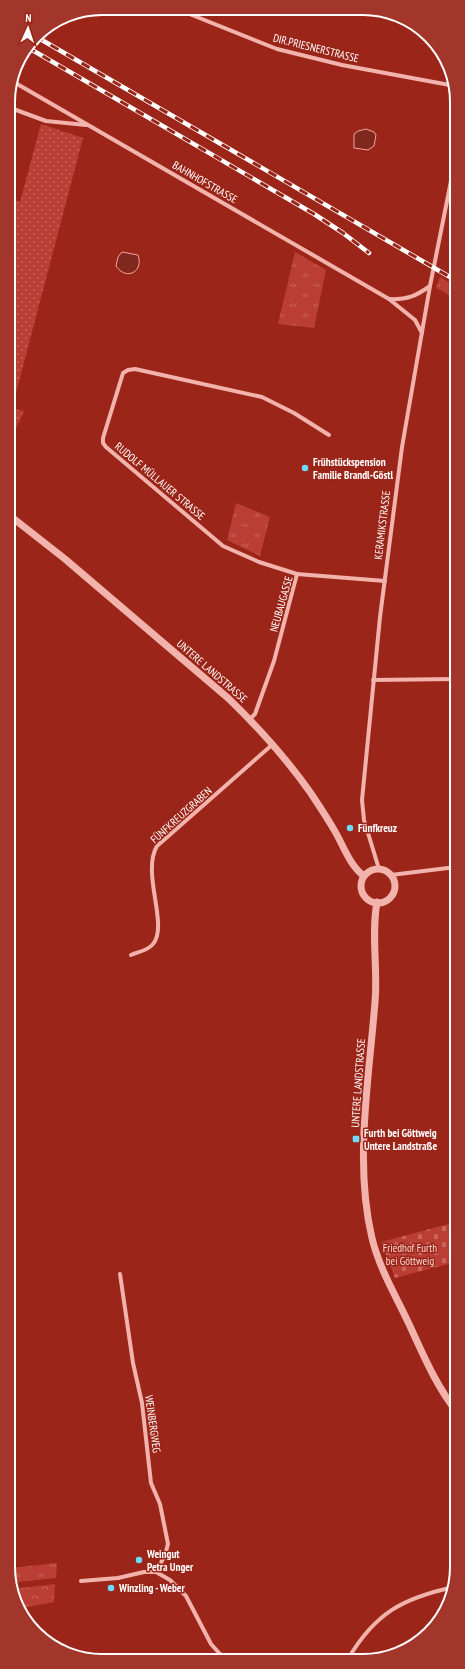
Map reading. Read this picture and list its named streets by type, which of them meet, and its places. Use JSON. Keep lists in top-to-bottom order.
{
  "streets": {
    "street": [
      "DIR.PRIESNERSTRASSE",
      "BAHNHOFSTRASSE",
      "RUDOLF MÜLLAUER STRASSE",
      "KERAMIKSTRASSE",
      "NEUBAUGASSE",
      "UNTERE LANDSTRASSE",
      "FÜNFKREUZGRABEN",
      "WEINBERGWEG"
    ]
  },
  "crossings": [
    ["BAHNHOFSTRASSE", "KERAMIKSTRASSE"],
    ["RUDOLF MÜLLAUER STRASSE", "NEUBAUGASSE"],
    ["KERAMIKSTRASSE", "NEUBAUGASSE"],
    ["KERAMIKSTRASSE", "UNTERE LANDSTRASSE"],
    ["NEUBAUGASSE", "UNTERE LANDSTRASSE"],
    ["UNTERE LANDSTRASSE", "FÜNFKREUZGRABEN"]
  ],
  "parks": ["Friedhof Furth bei Göttweig"],
  "places": {
    "other": [
      "Frühstückspension Familie Brandl-Göstl",
      "Fünfkreuz",
      "Weingut Petra Unger",
      "Winzling - Weber"
    ],
    "transit": ["Furth bei Göttweig Untere Landstraße"]
  },
  "north": "top"
}
